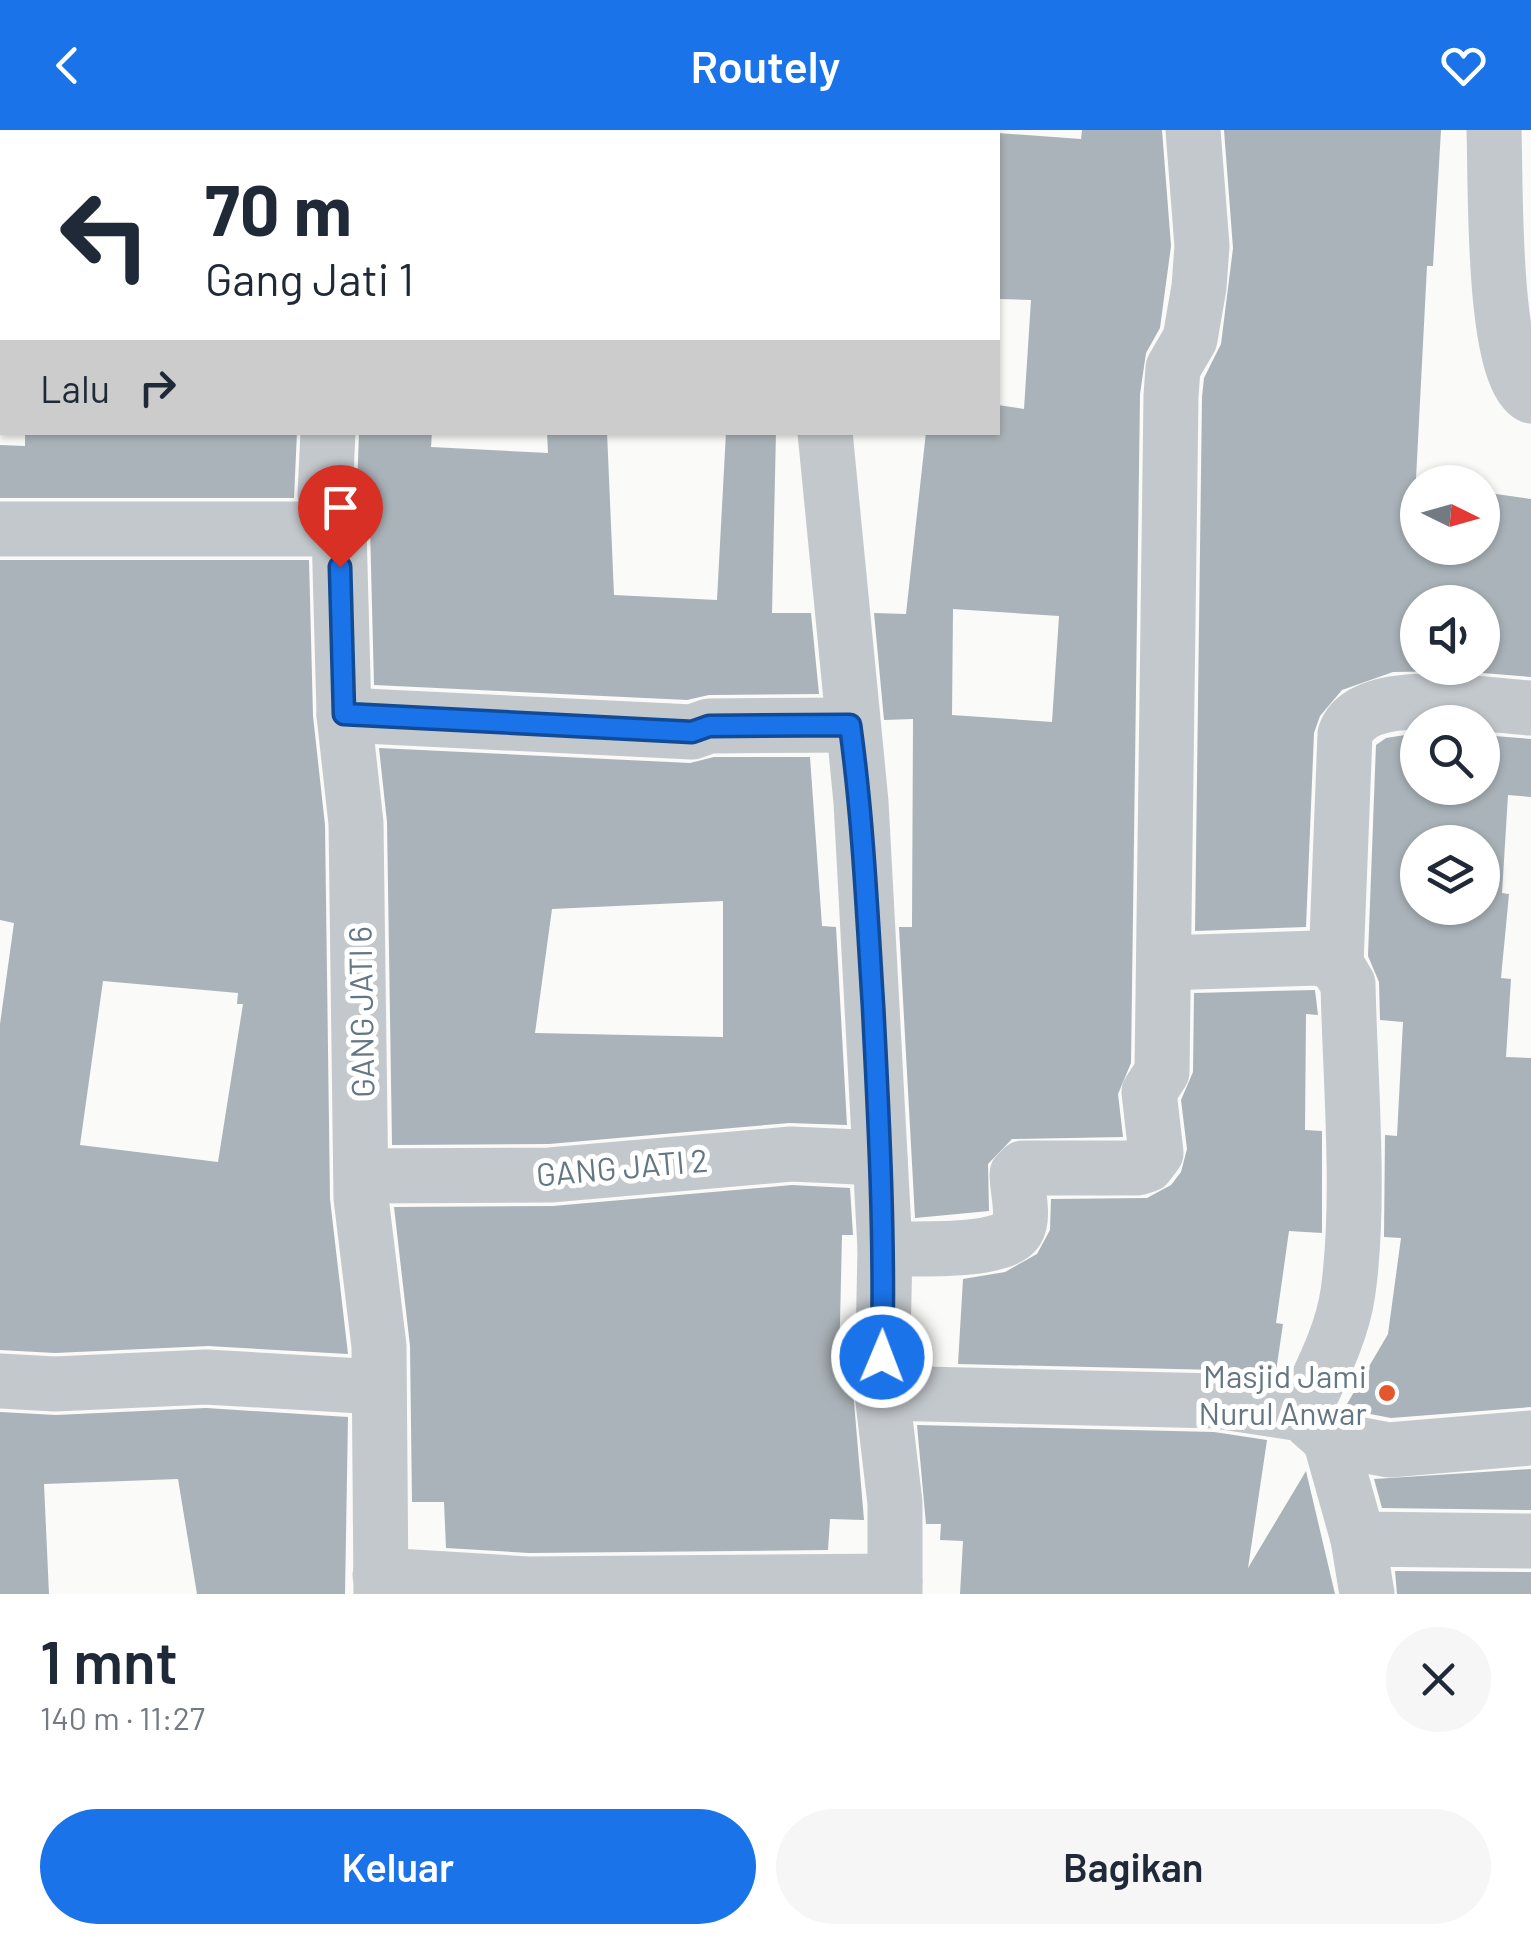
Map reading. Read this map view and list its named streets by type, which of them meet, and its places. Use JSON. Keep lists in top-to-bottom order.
{
  "streets": {
    "street": ["GANG JATI 6", "GANG JATI 2"]
  },
  "crossings": [
    ["GANG JATI 6", "GANG JATI 2"]
  ],
  "places": ["Masjid Jami Nurul Anwar"],
  "north": "right",
  "page": {
    "header": "Routely",
    "turn": ["70 m", "Gang Jati 1"],
    "then": "Lalu",
    "heading": ["1 mnt", "140 m · 11:27"],
    "buttons": ["Keluar", "Bagikan"]
  }
}
